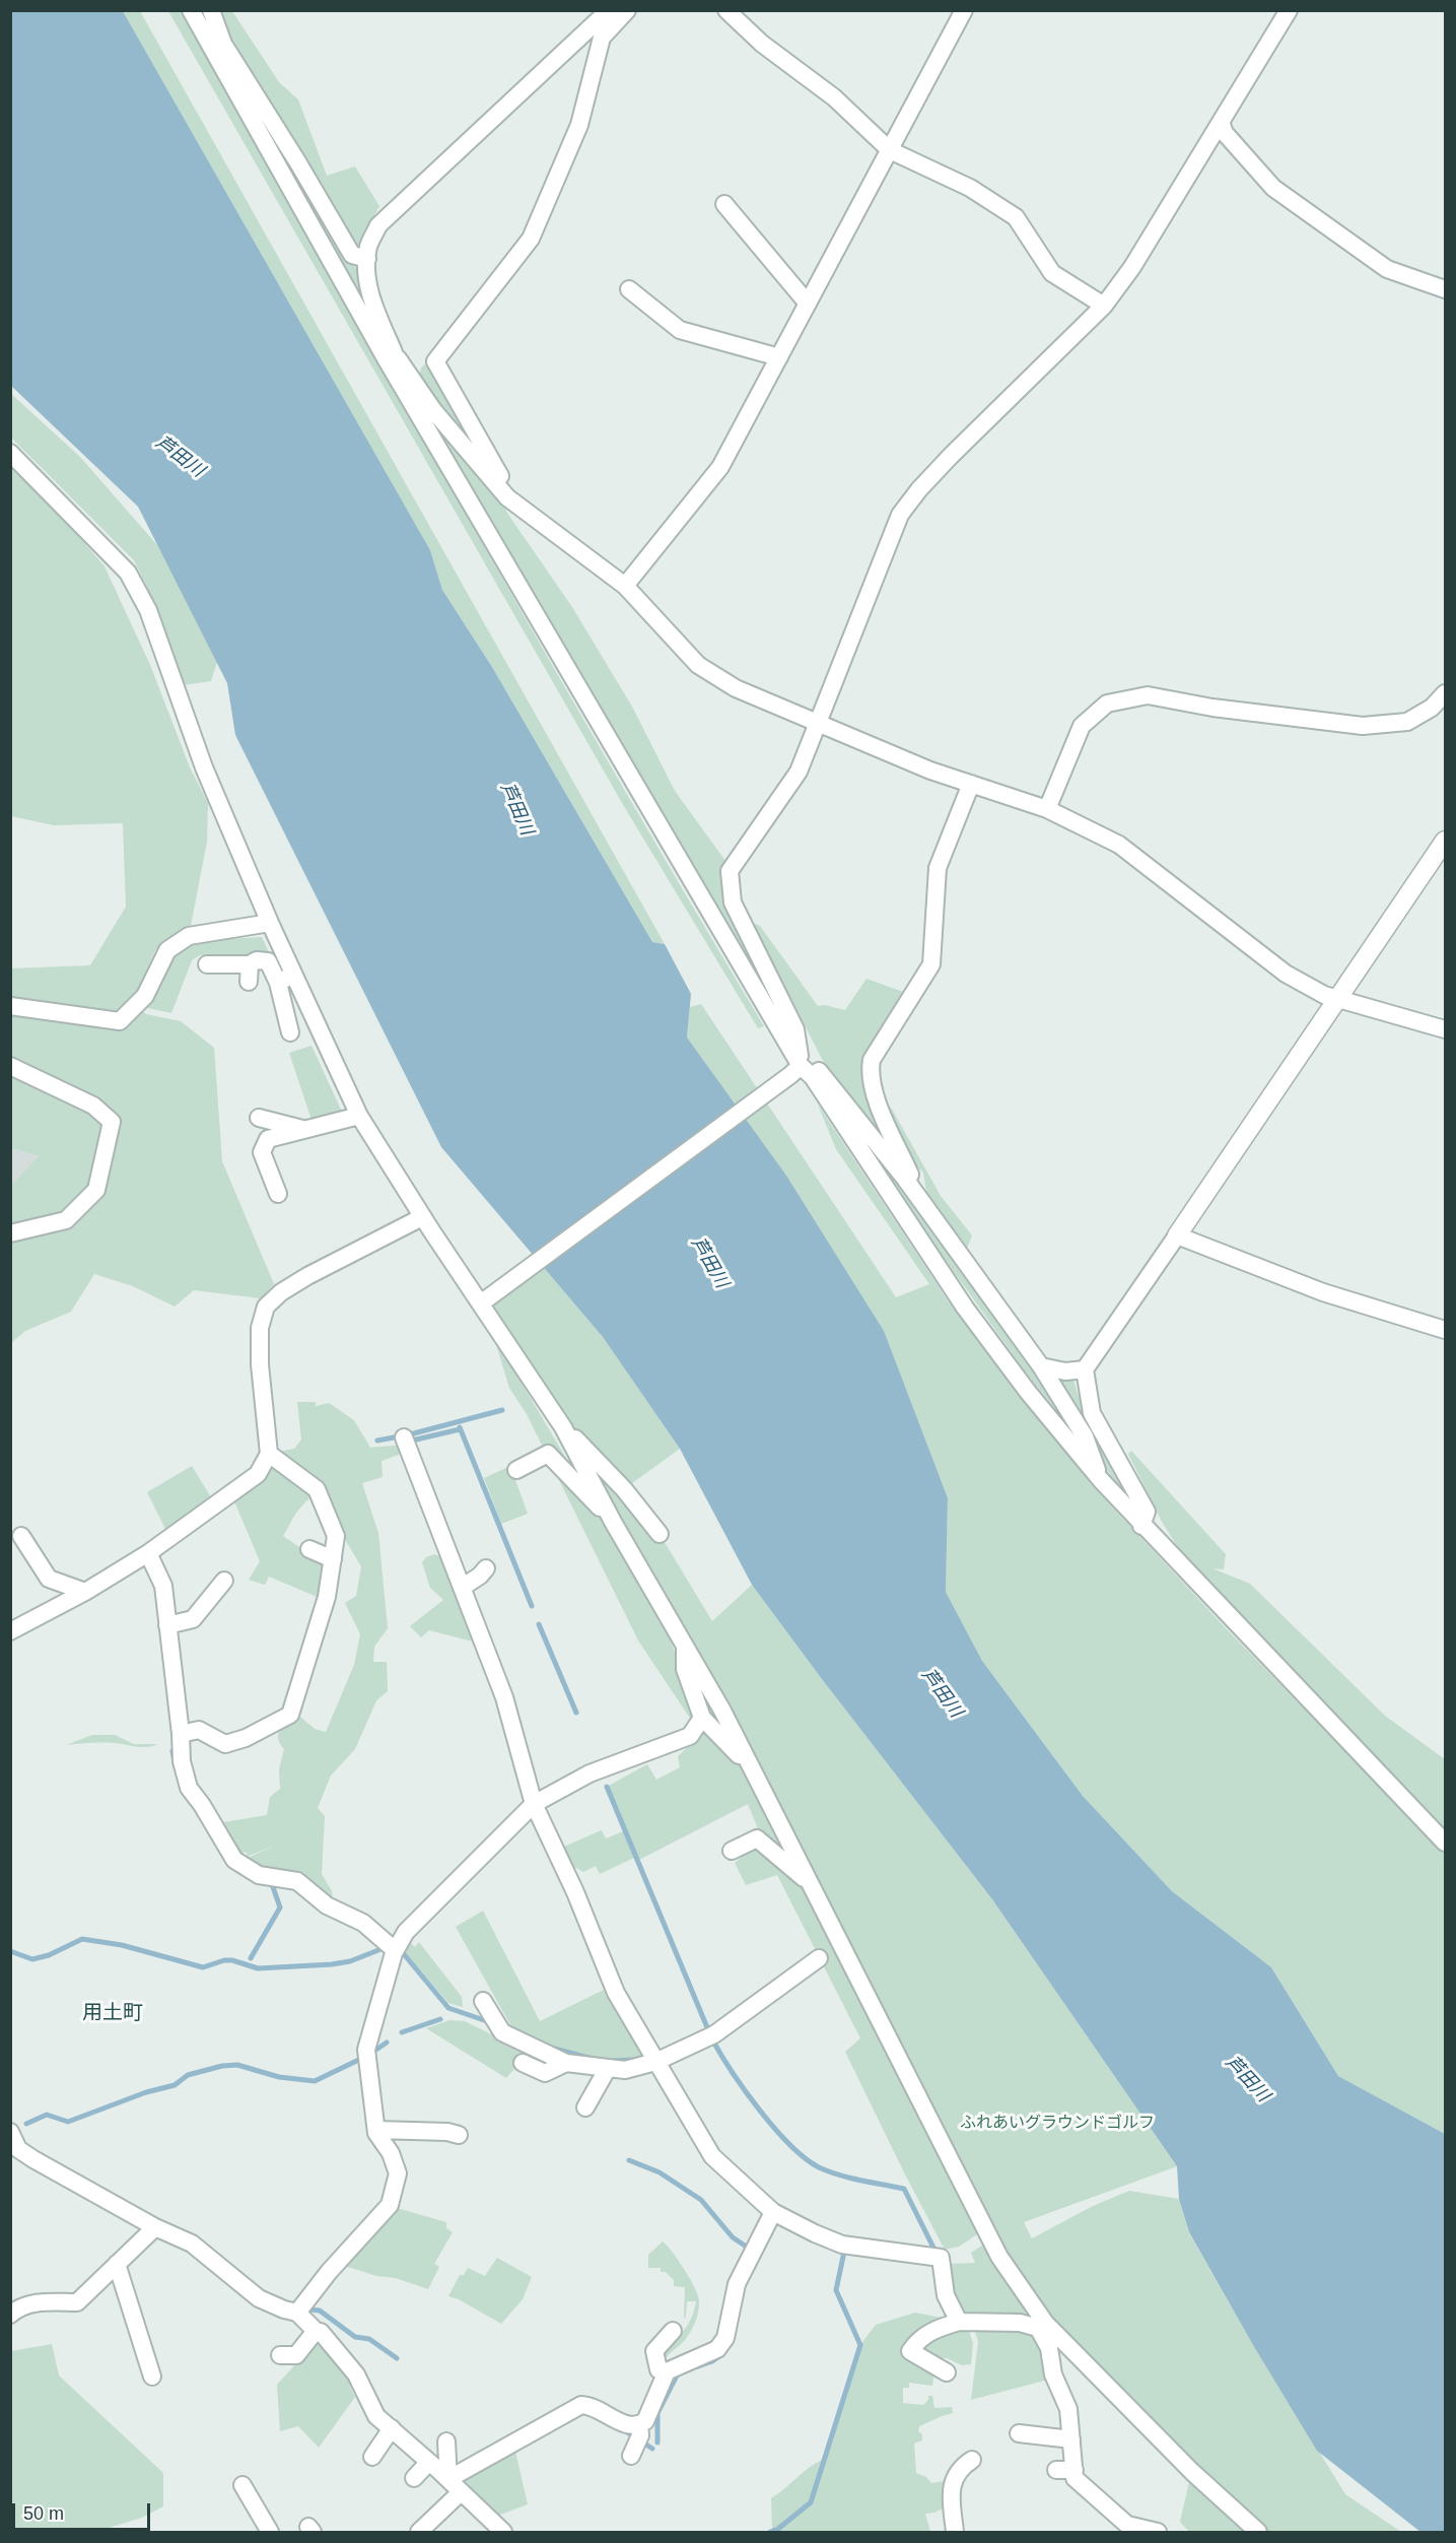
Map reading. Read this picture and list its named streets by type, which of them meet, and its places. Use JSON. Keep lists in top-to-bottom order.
{
  "districts": ["用土町"],
  "water": ["芦田川"],
  "parks": ["ふれあいグラウンドゴルフ"],
  "scale_bar": "50 m"
}
